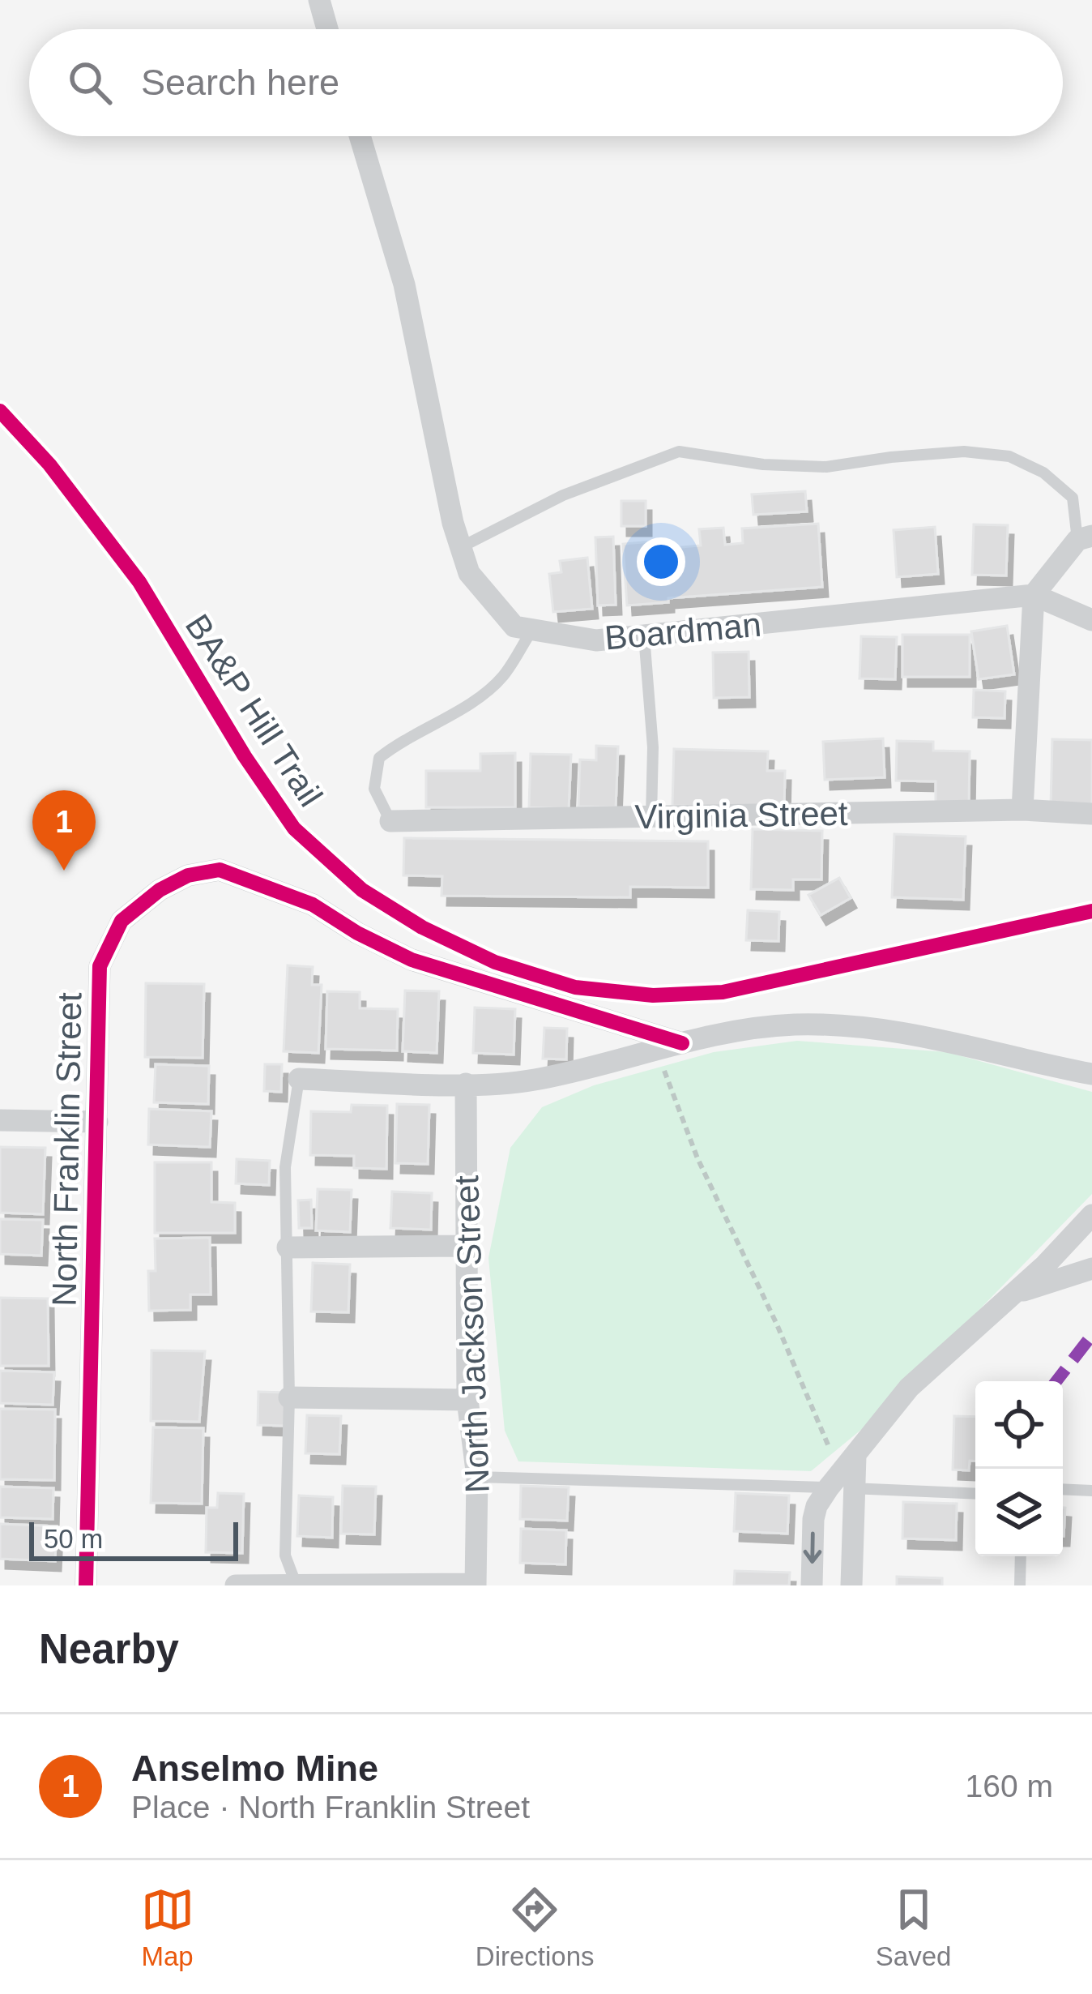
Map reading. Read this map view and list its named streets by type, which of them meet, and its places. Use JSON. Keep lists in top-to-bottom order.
{
  "streets": {
    "street": [
      "Boardman",
      "Virginia Street",
      "North Franklin Street",
      "North Jackson Street"
    ],
    "cycle path": ["BA&P Hill Trail"]
  },
  "scale_bar": "50 m",
  "page": {
    "search": "Search here",
    "pins": "1",
    "scale": "50 m",
    "heading": "Nearby",
    "list": [
      {
        "mark": "1",
        "name": "Anselmo Mine",
        "note": "Place · North Franklin Street",
        "value": "160 m"
      }
    ],
    "nav": ["Map", "Directions", "Saved"]
  }
}
